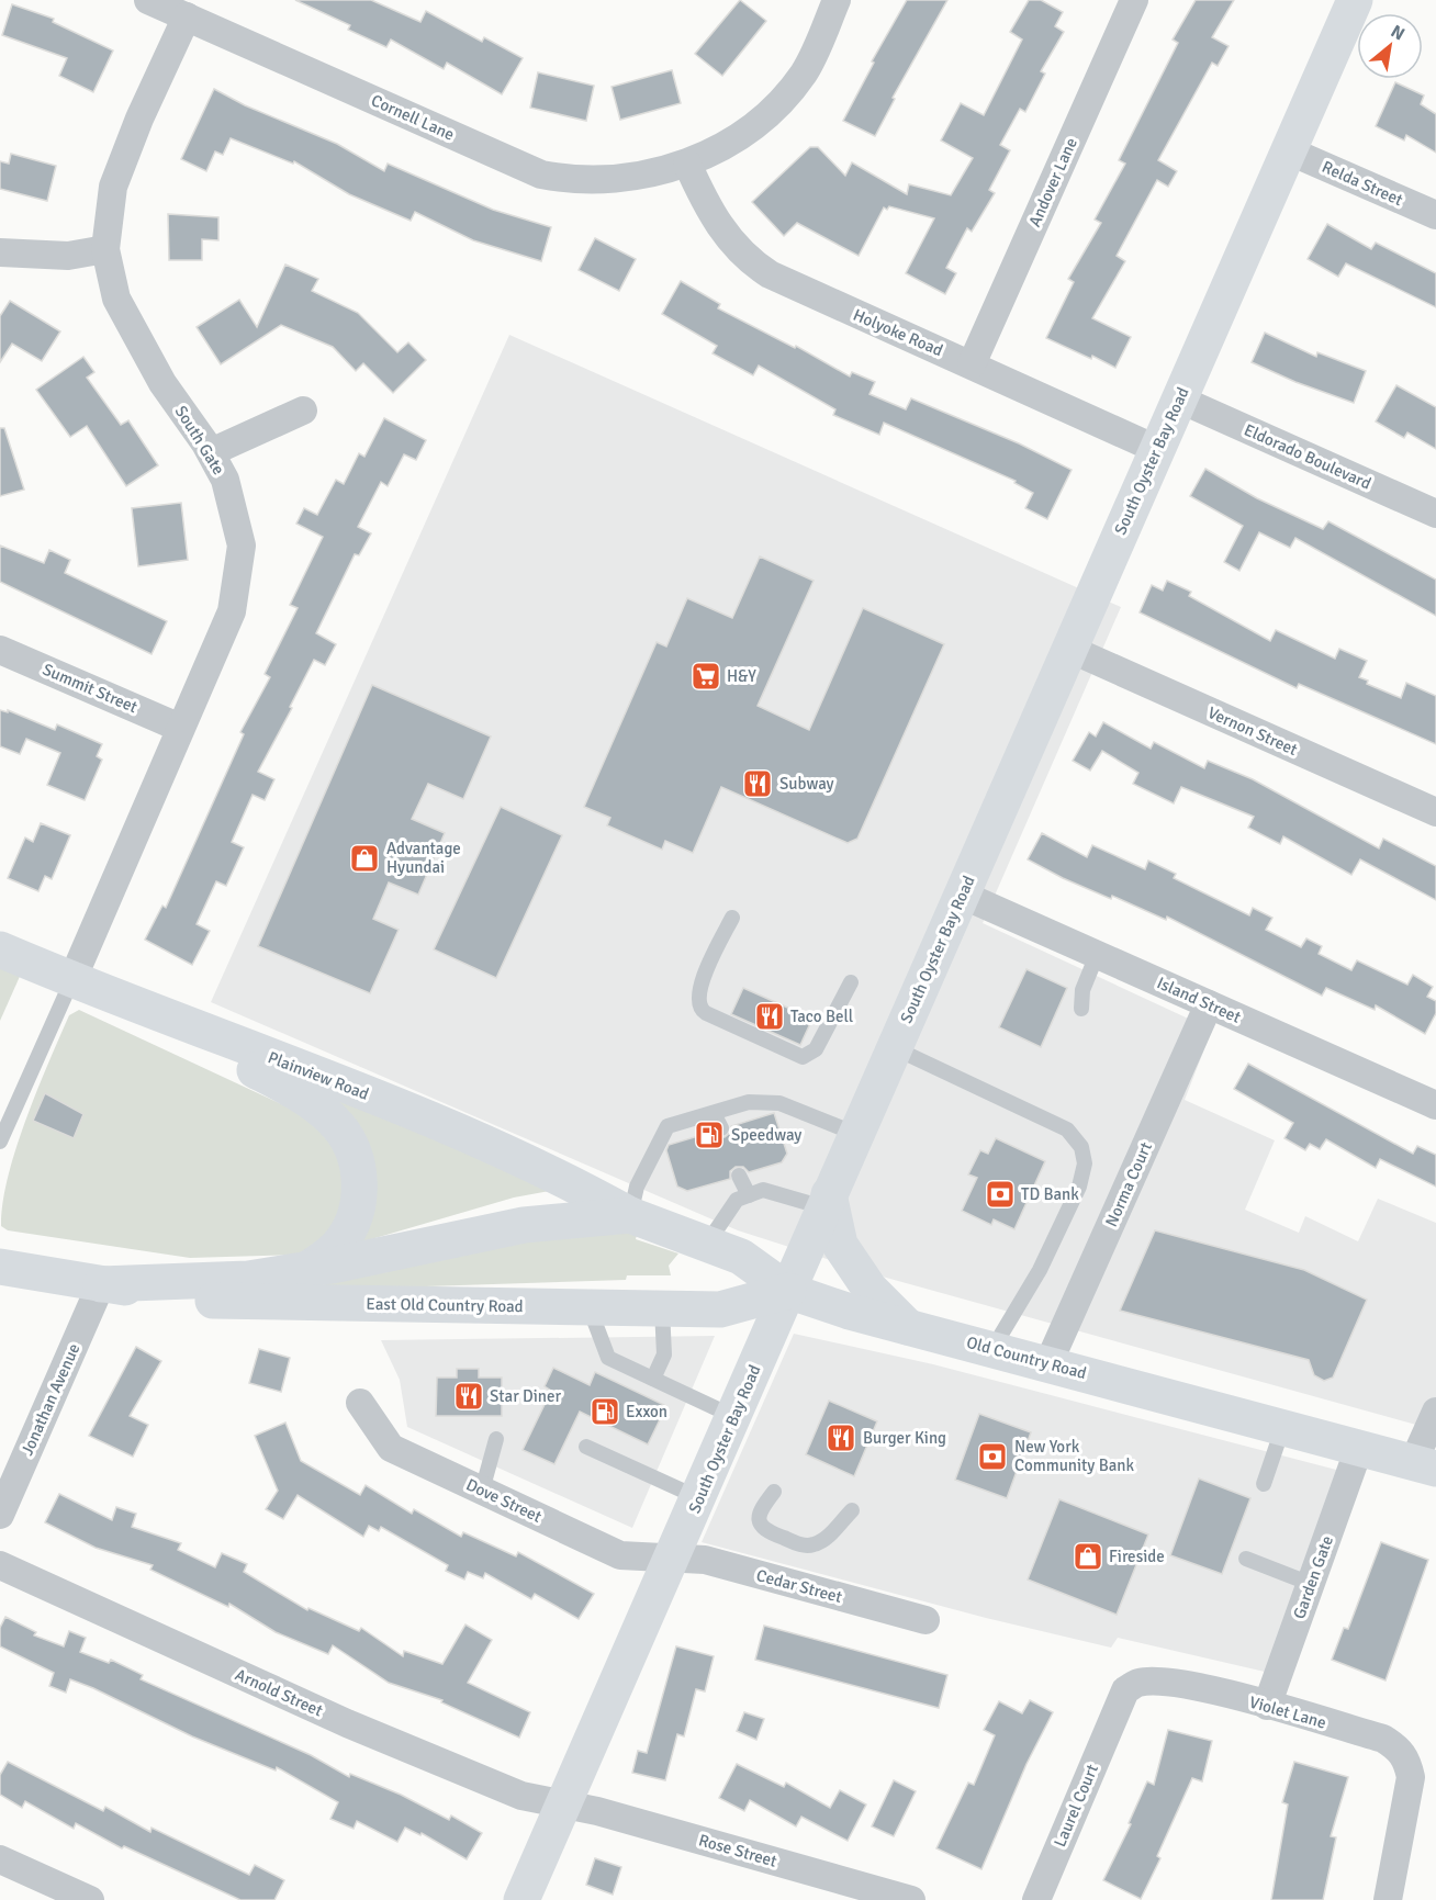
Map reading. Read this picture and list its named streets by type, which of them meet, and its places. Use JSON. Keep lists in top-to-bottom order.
{
  "streets": {
    "main road": [
      "South Oyster Bay Road",
      "Plainview Road",
      "East Old Country Road",
      "Old Country Road"
    ],
    "street": [
      "Cornell Lane",
      "Andover Lane",
      "Relda Street",
      "Holyoke Road",
      "South Gate",
      "Eldorado Boulevard",
      "Summit Street",
      "Vernon Street",
      "Island Street",
      "Norma Court",
      "Jonathan Avenue",
      "Dove Street",
      "Garden Gate",
      "Cedar Street",
      "Arnold Street",
      "Violet Lane",
      "Laurel Court",
      "Rose Street"
    ]
  },
  "crossings": [
    ["Cornell Lane", "Holyoke Road"],
    ["Cornell Lane", "South Gate"],
    ["Andover Lane", "Holyoke Road"],
    ["Relda Street", "South Oyster Bay Road"],
    ["Holyoke Road", "South Oyster Bay Road"],
    ["South Gate", "Summit Street"],
    ["South Gate", "Plainview Road"],
    ["Eldorado Boulevard", "South Oyster Bay Road"],
    ["South Oyster Bay Road", "Vernon Street"],
    ["South Oyster Bay Road", "Island Street"],
    ["South Oyster Bay Road", "East Old Country Road"],
    ["South Oyster Bay Road", "Old Country Road"],
    ["South Oyster Bay Road", "Dove Street"],
    ["South Oyster Bay Road", "Cedar Street"],
    ["South Oyster Bay Road", "Arnold Street"],
    ["South Oyster Bay Road", "Rose Street"],
    ["Island Street", "Norma Court"],
    ["Plainview Road", "East Old Country Road"],
    ["Plainview Road", "Old Country Road"],
    ["Norma Court", "Old Country Road"],
    ["East Old Country Road", "Old Country Road"],
    ["East Old Country Road", "Jonathan Avenue"],
    ["Old Country Road", "Garden Gate"],
    ["Dove Street", "Cedar Street"],
    ["Garden Gate", "Violet Lane"],
    ["Arnold Street", "Rose Street"],
    ["Violet Lane", "Laurel Court"]
  ],
  "places": {
    "supermarket": ["H&Y"],
    "restaurant": [
      "Subway",
      "Taco Bell",
      "Star Diner",
      "Burger King"
    ],
    "shop": ["Advantage Hyundai", "Fireside"],
    "fuel station": ["Speedway", "Exxon"],
    "bank": ["TD Bank", "New York Community Bank"]
  },
  "north": "top right"
}
